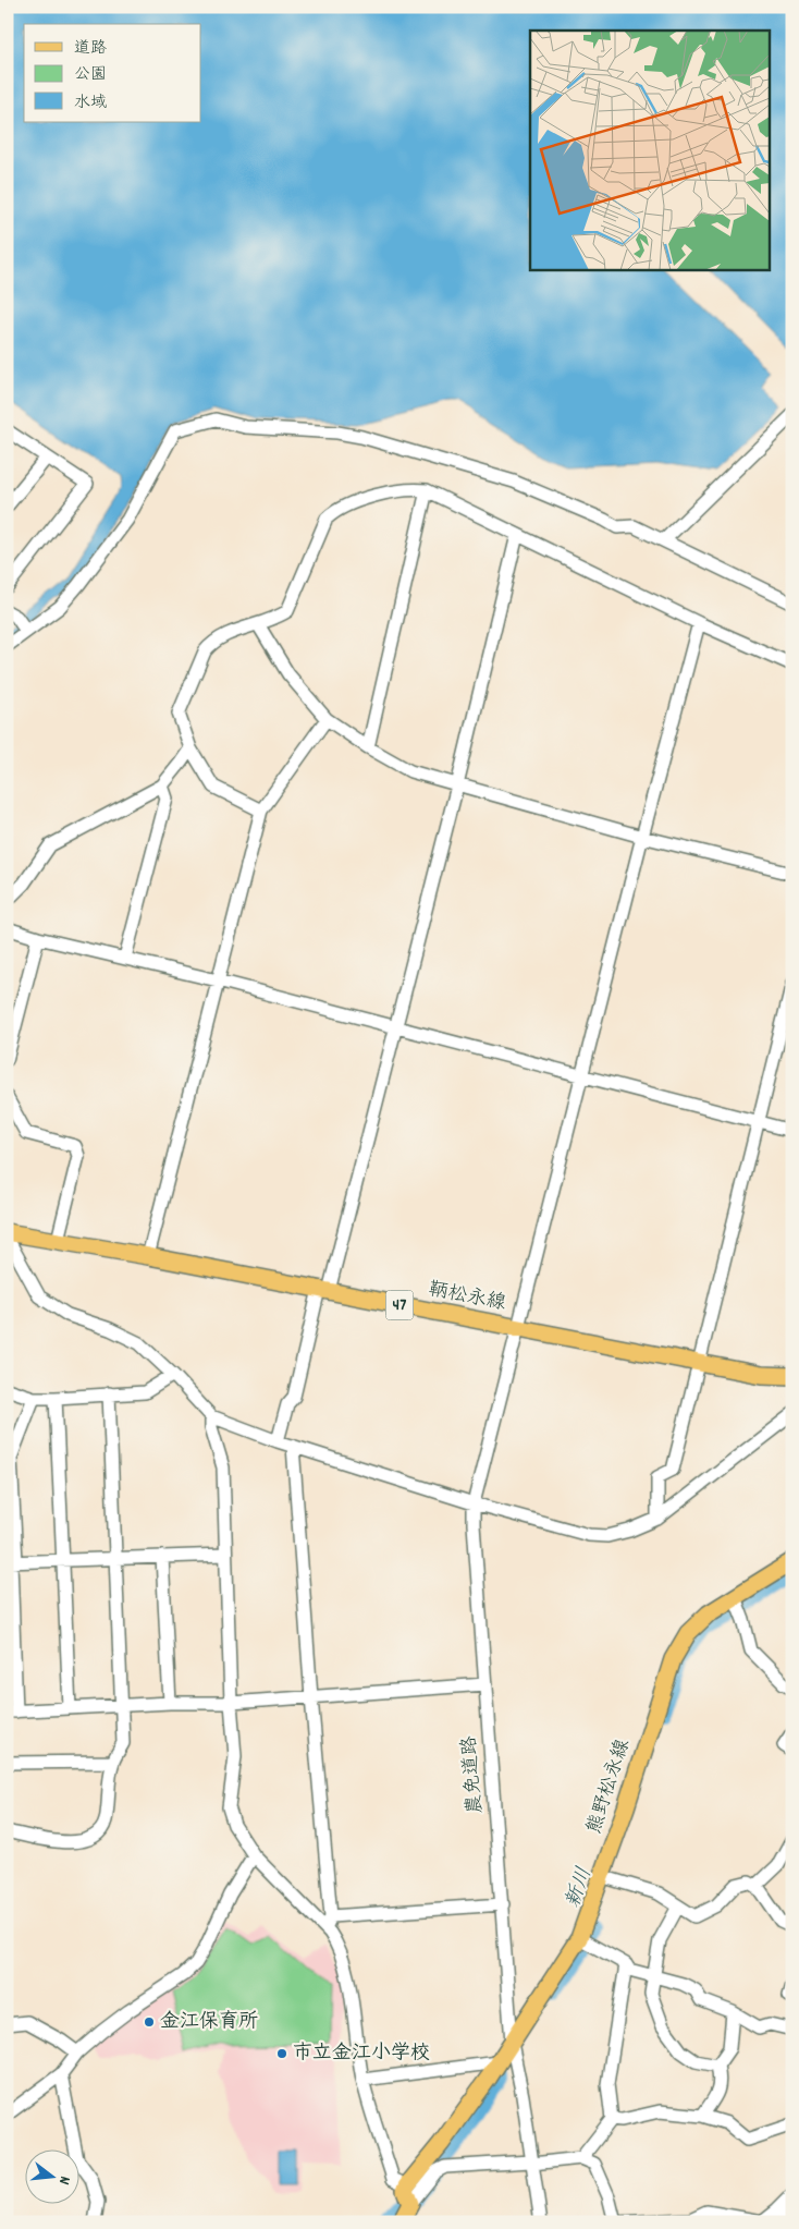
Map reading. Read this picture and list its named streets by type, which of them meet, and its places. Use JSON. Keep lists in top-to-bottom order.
{
  "streets": {
    "main road": ["鞆松永線", "47", "熊野松永線"],
    "street": ["農免道路"]
  },
  "crossings": [
    ["鞆松永線", "農免道路"],
    ["農免道路", "熊野松永線"]
  ],
  "water": ["新川"],
  "places": ["金江保育所", "市立金江小学校"],
  "legend": ["道路", "公園", "水域"],
  "north": "right"
}
